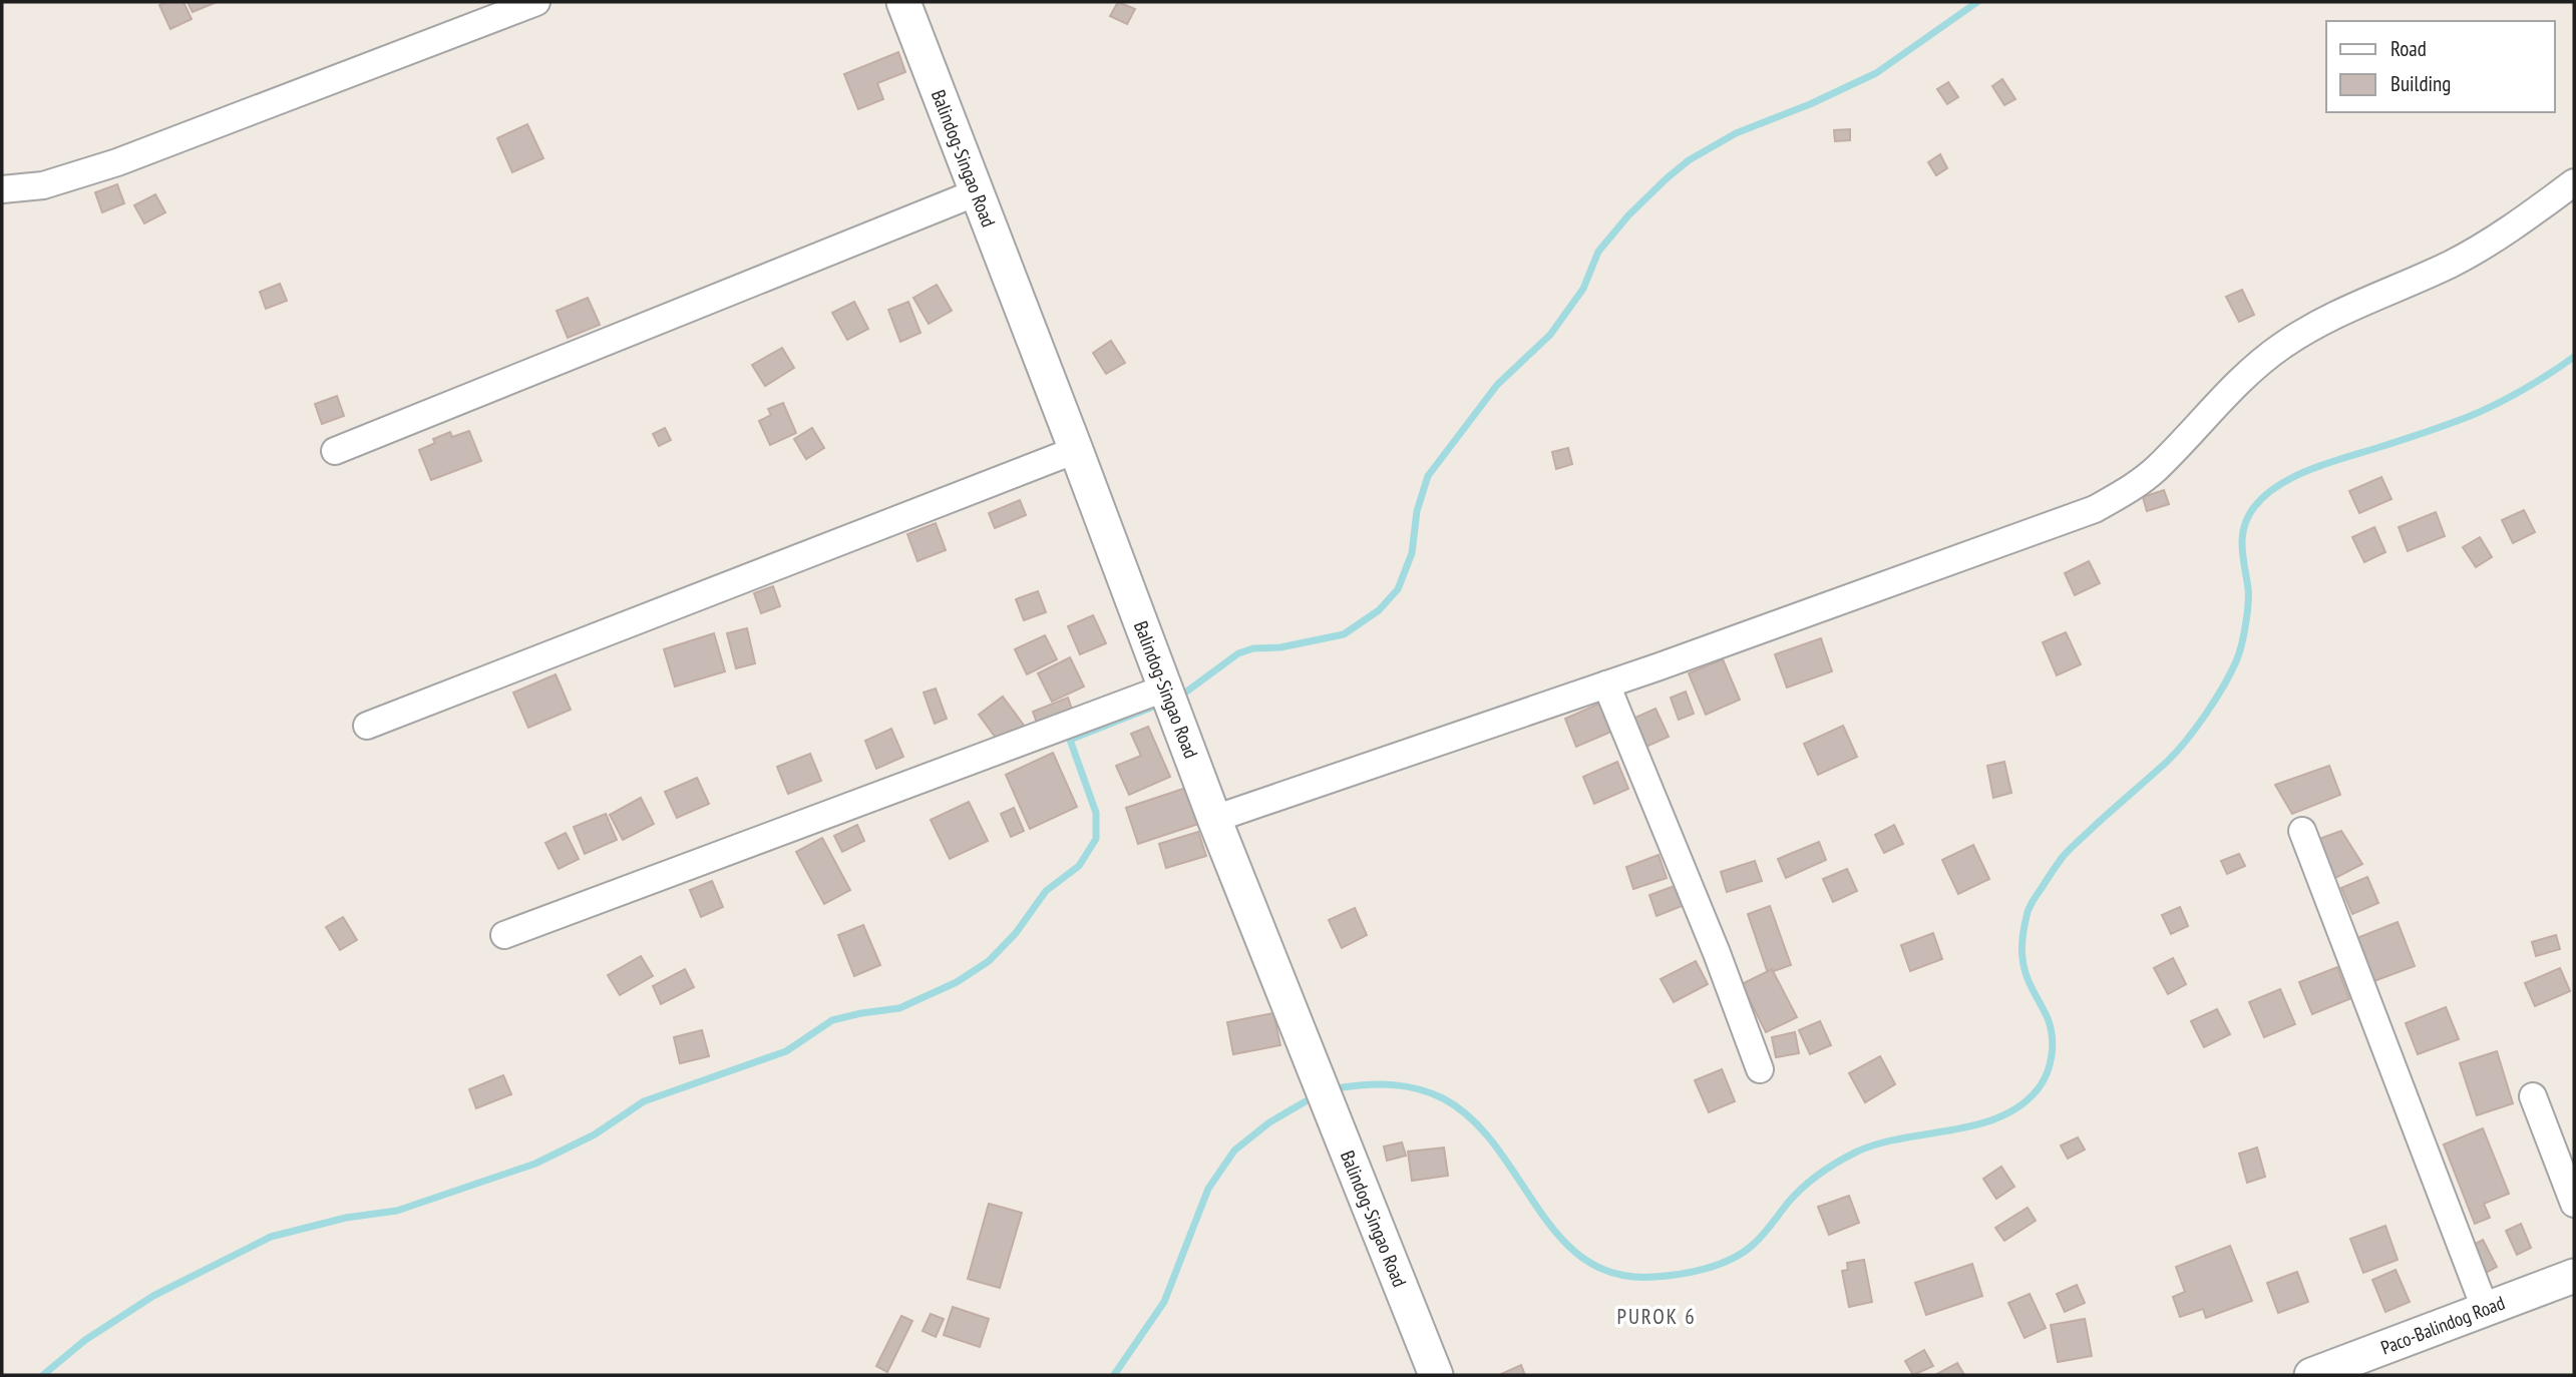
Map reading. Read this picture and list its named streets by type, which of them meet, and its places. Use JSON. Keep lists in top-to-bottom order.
{
  "streets": {
    "street": ["Balindog-Singao Road", "Paco-Balindog Road"]
  },
  "districts": ["PUROK 6"],
  "legend": ["Road", "Building"]
}
